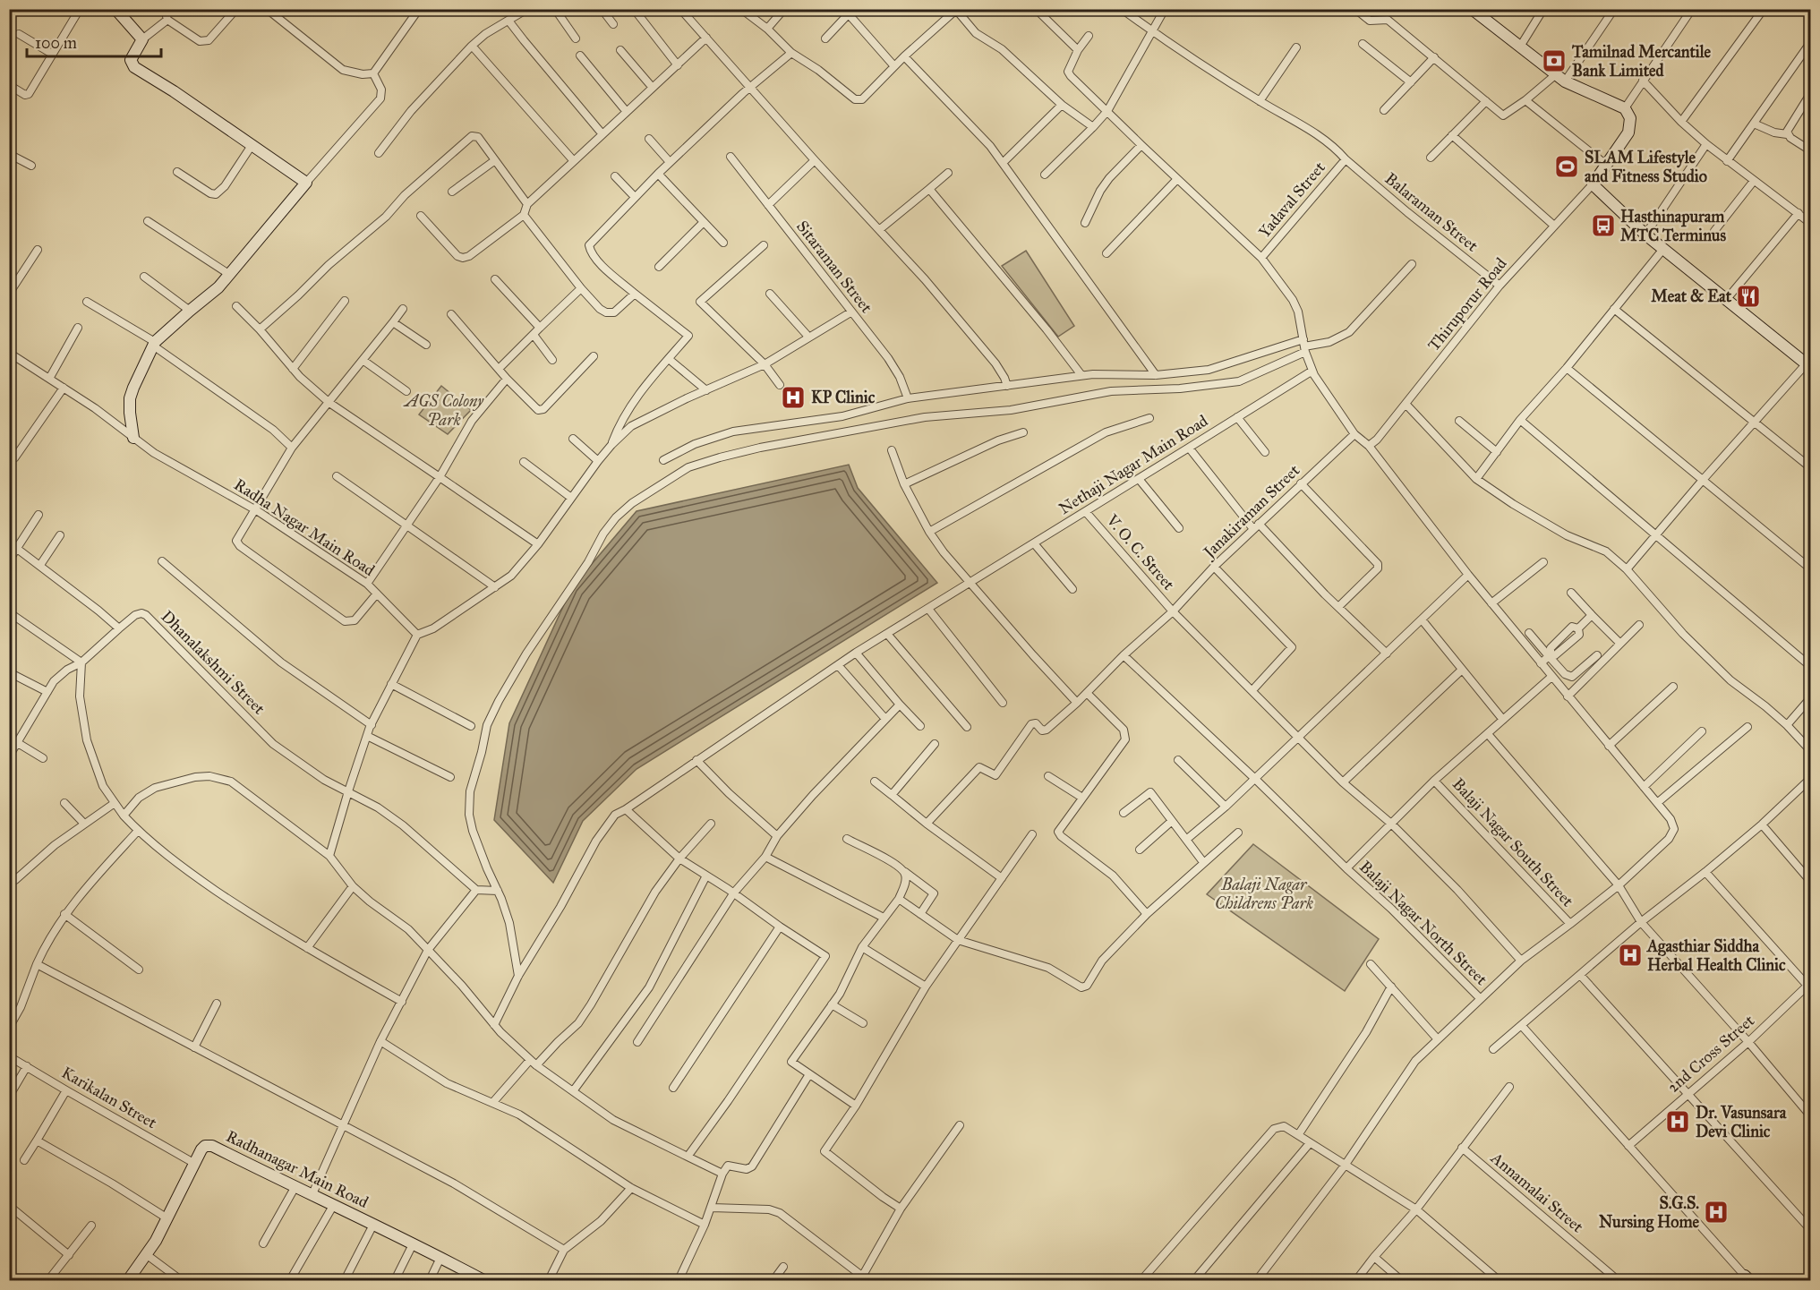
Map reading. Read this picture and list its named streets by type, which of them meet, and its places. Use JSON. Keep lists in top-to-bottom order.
{
  "streets": {
    "street": [
      "Yadaval Street",
      "Balaraman Street",
      "Sitaraman Street",
      "Thiruporur Road",
      "Nethaji Nagar Main Road",
      "Janakiraman Street",
      "Radha Nagar Main Road",
      "V. O. C. Street",
      "Dhanalakshmi Street",
      "Balaji Nagar South Street",
      "Balaji Nagar North Street",
      "2nd Cross Street",
      "Karikalan Street",
      "Radhanagar Main Road",
      "Annamalai Street"
    ]
  },
  "crossings": [
    ["Yadaval Street", "Balaraman Street"],
    ["Balaraman Street", "Thiruporur Road"],
    ["Nethaji Nagar Main Road", "V. O. C. Street"],
    ["Janakiraman Street", "V. O. C. Street"],
    ["Janakiraman Street", "Balaji Nagar North Street"],
    ["Karikalan Street", "Radhanagar Main Road"]
  ],
  "parks": ["AGS Colony Park", "Balaji Nagar Childrens Park"],
  "places": {
    "bank": ["Tamilnad Mercantile Bank Limited"],
    "sports": ["SLAM Lifestyle and Fitness Studio"],
    "bus stop": ["Hasthinapuram MTC Terminus"],
    "restaurant": ["Meat & Eat"],
    "hospital": [
      "KP Clinic",
      "Agasthiar Siddha Herbal Health Clinic",
      "Dr. Vasunsara Devi Clinic",
      "S.G.S. Nursing Home"
    ]
  },
  "scale_bar": "100 m"
}
